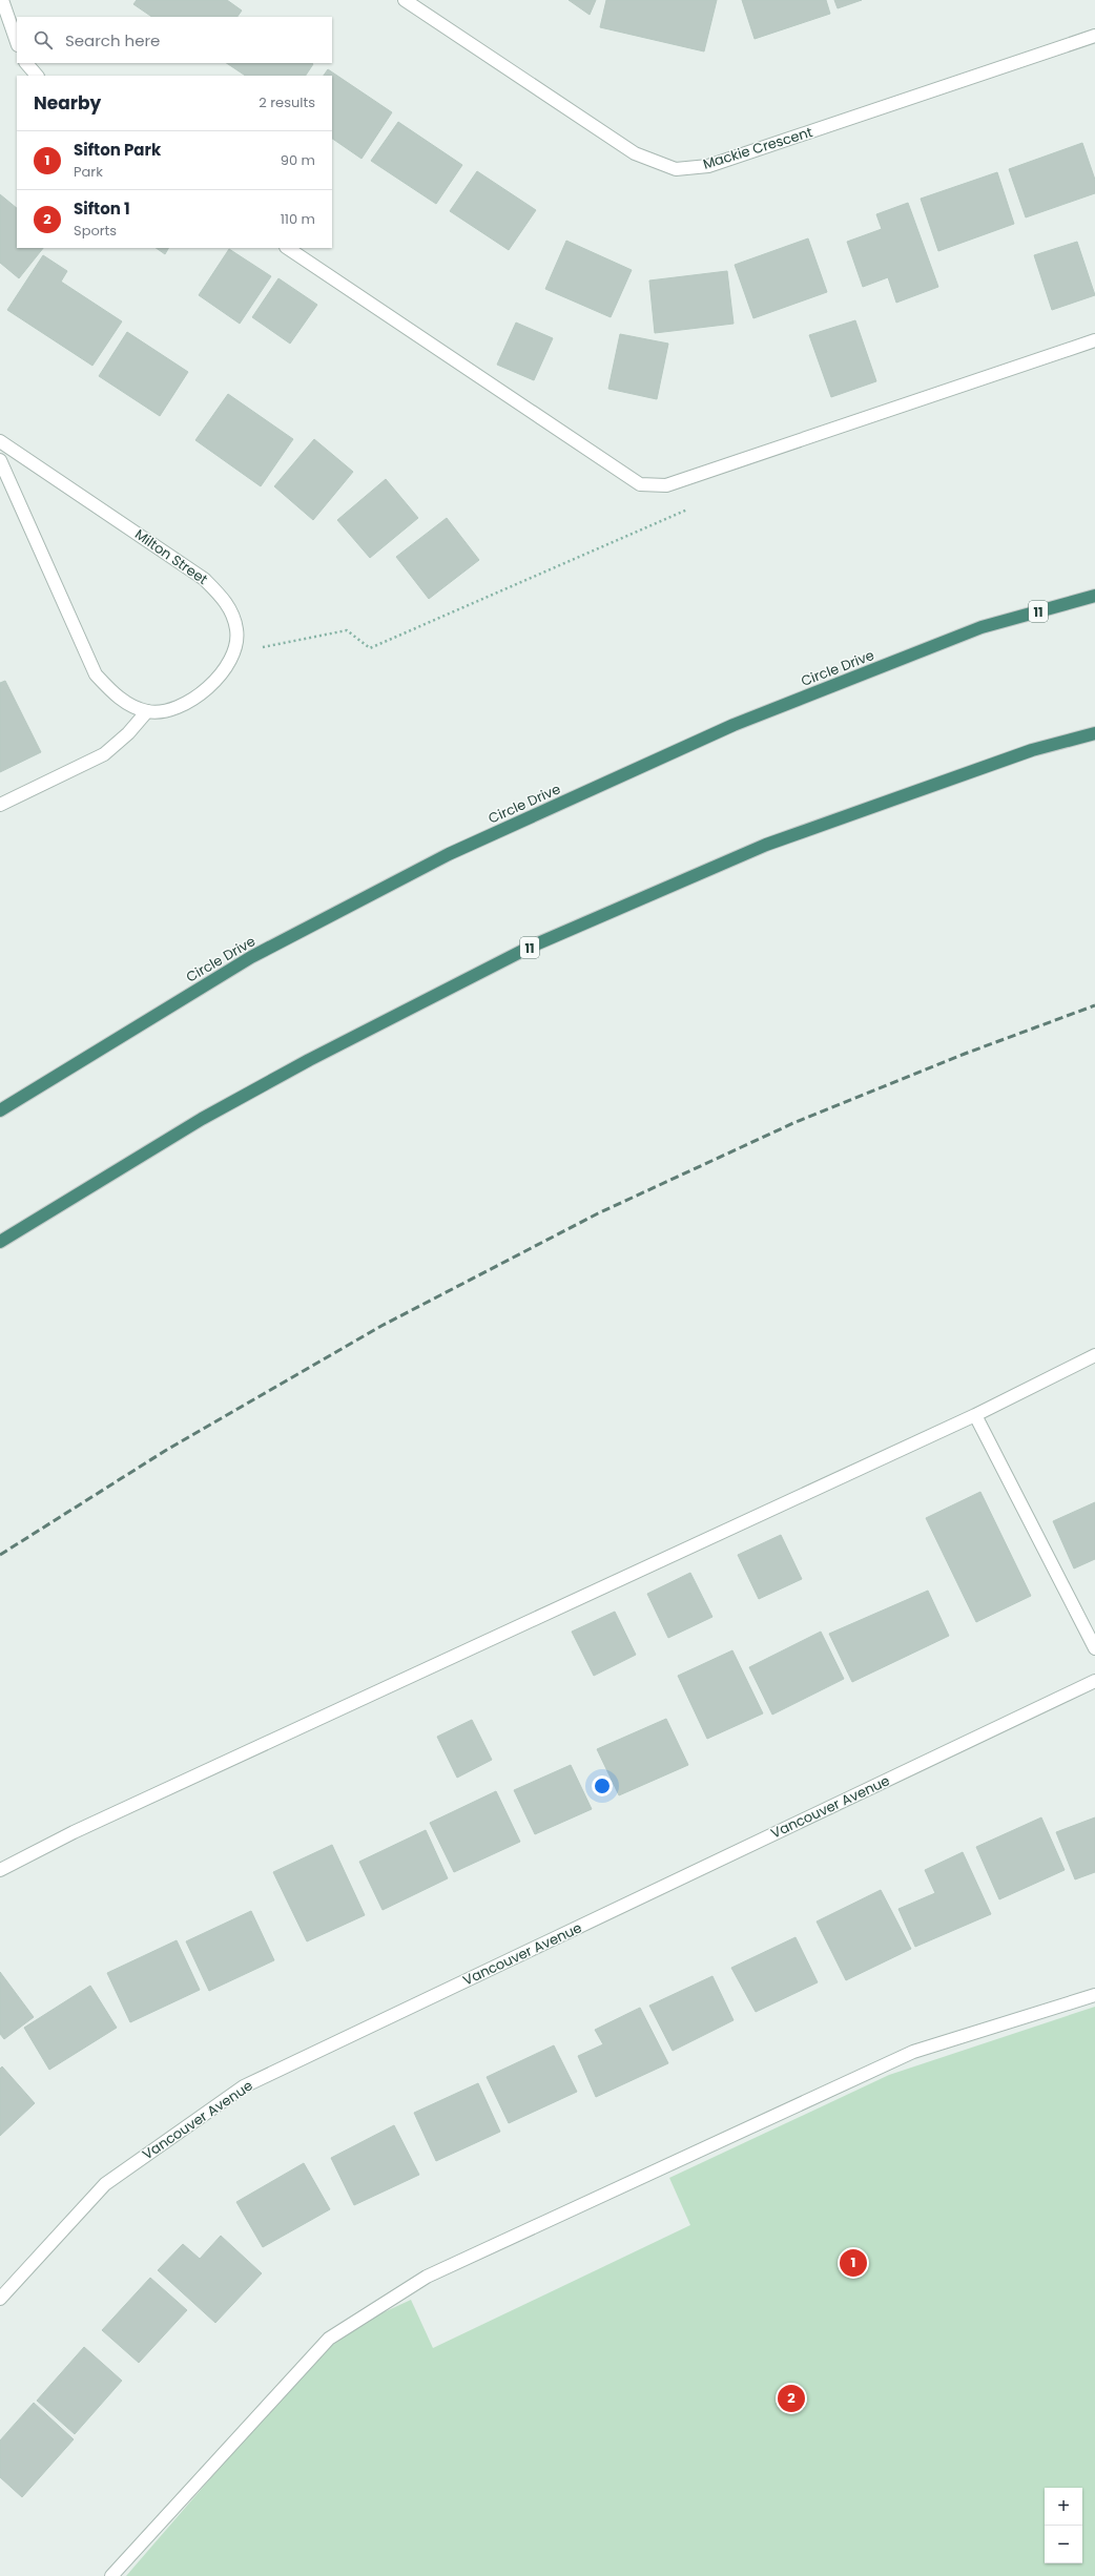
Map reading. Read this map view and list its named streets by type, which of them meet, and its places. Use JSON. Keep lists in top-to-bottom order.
{
  "streets": {
    "highway": ["11", "Circle Drive"],
    "street": ["Mackie Crescent", "Milton Street", "Vancouver Avenue"]
  },
  "page": {
    "search": "Search here",
    "heading": ["Nearby", "2 results"],
    "list": [
      {
        "mark": "1",
        "name": "Sifton Park",
        "note": "Park",
        "value": "90 m"
      },
      {
        "mark": "2",
        "name": "Sifton 1",
        "note": "Sports",
        "value": "110 m"
      }
    ],
    "pins": ["1", "2"],
    "map_buttons": ["+", "−"]
  }
}
